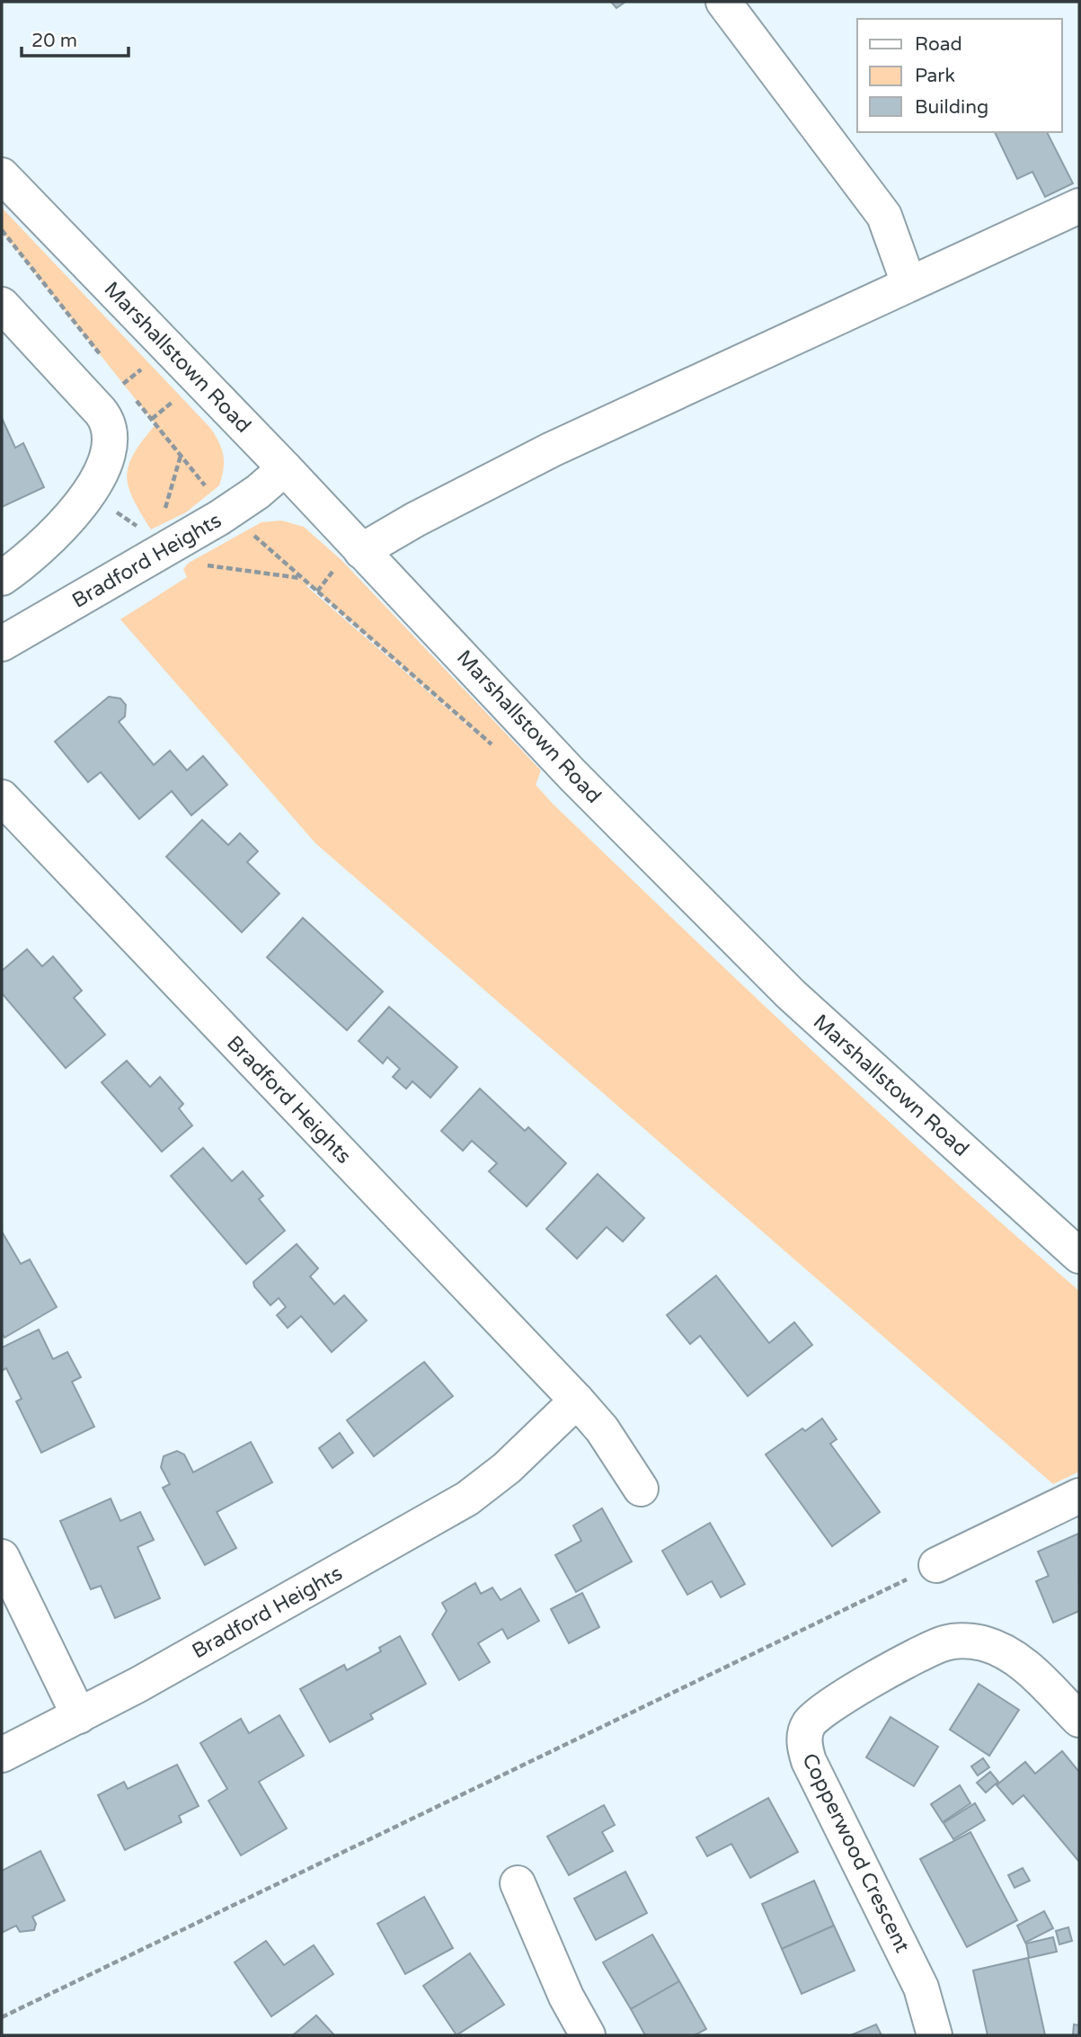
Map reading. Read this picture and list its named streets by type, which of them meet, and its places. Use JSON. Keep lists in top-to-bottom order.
{
  "streets": {
    "street": ["Marshallstown Road", "Bradford Heights", "Copperwood Crescent"]
  },
  "crossings": [
    ["Marshallstown Road", "Bradford Heights"]
  ],
  "legend": ["Road", "Park", "Building"],
  "scale_bar": "20 m"
}
